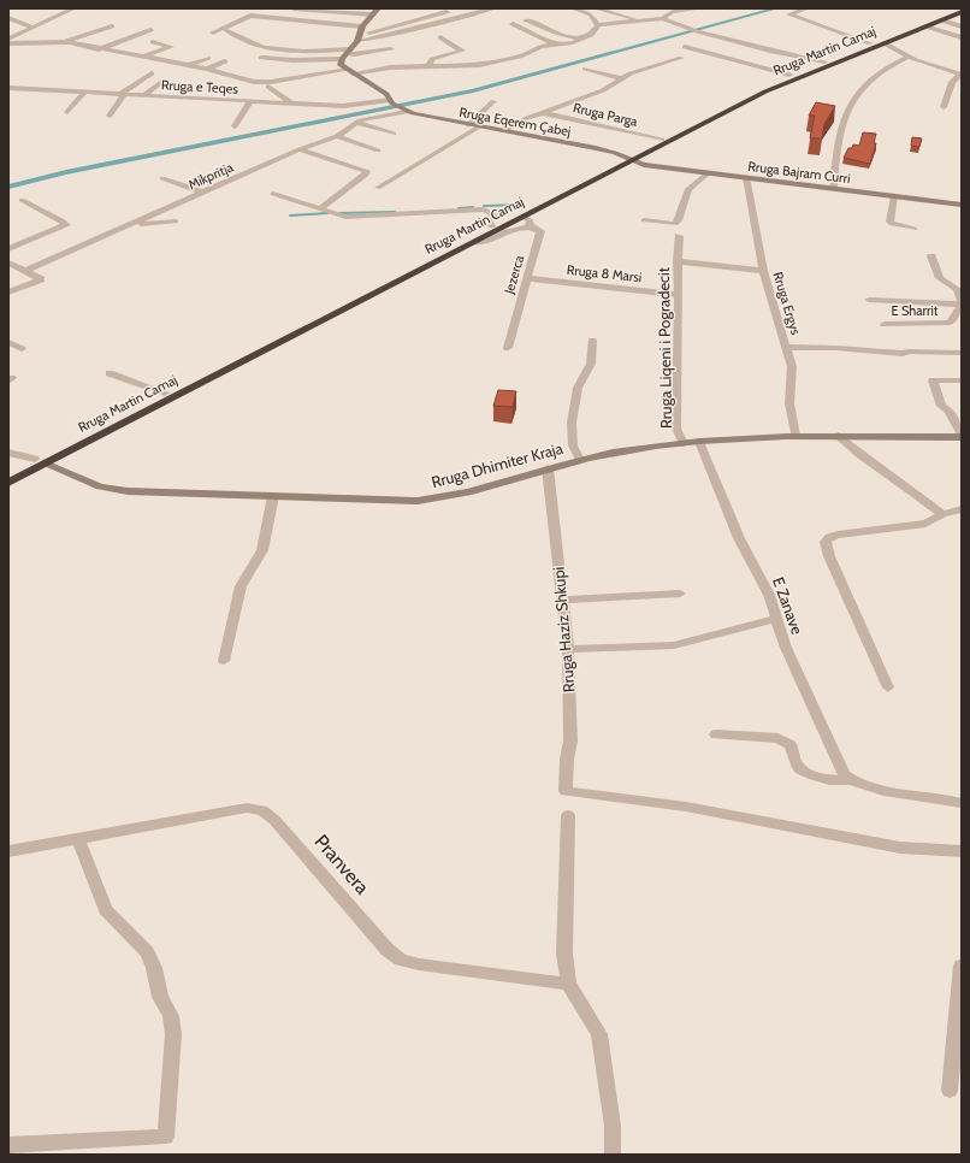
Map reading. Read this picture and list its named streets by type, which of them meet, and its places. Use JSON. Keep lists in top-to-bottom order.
{
  "streets": {
    "highway": ["Rruga Martin Camaj"],
    "main road": ["Rruga Eqerem Çabej", "Rruga Bajram Curri", "Rruga Dhimiter Kraja"],
    "street": [
      "Rruga e Teqes",
      "Rruga Parga",
      "Mikpritja",
      "Rruga 8 Marsi",
      "Jezerca",
      "Rruga Ergys",
      "E Sharrit",
      "Rruga Liqeni i Pogradecit",
      "E Zanave",
      "Rruga Haziz Shkupi",
      "Pranvera"
    ]
  },
  "crossings": [
    ["Rruga Martin Camaj", "Rruga Parga"],
    ["Rruga Martin Camaj", "Rruga Eqerem Çabej"],
    ["Rruga Martin Camaj", "Rruga Bajram Curri"],
    ["Rruga Martin Camaj", "Jezerca"],
    ["Rruga Martin Camaj", "Rruga Dhimiter Kraja"],
    ["Rruga e Teqes", "Rruga Eqerem Çabej"],
    ["Rruga Eqerem Çabej", "Rruga Bajram Curri"],
    ["Rruga Eqerem Çabej", "Mikpritja"],
    ["Rruga Bajram Curri", "Rruga Ergys"],
    ["Rruga 8 Marsi", "Jezerca"],
    ["Rruga 8 Marsi", "Rruga Liqeni i Pogradecit"],
    ["Rruga Ergys", "Rruga Dhimiter Kraja"],
    ["Rruga Liqeni i Pogradecit", "Rruga Dhimiter Kraja"],
    ["Rruga Dhimiter Kraja", "E Zanave"],
    ["Rruga Dhimiter Kraja", "Rruga Haziz Shkupi"]
  ]
}
